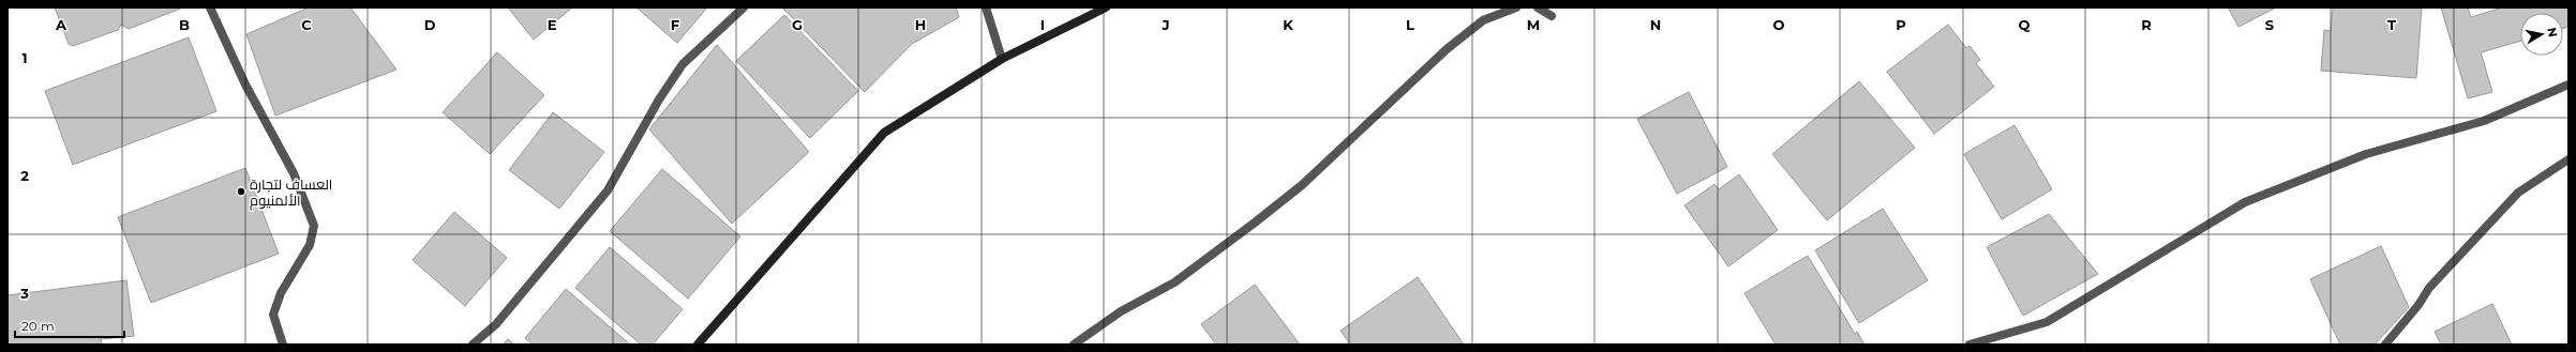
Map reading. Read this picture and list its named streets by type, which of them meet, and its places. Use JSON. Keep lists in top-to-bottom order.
{
  "places": ["العساف لتجارة الألمنيوم"],
  "scale_bar": "20 m",
  "north": "right",
  "grid": {
    "columns": [
      "A",
      "B",
      "C",
      "D",
      "E",
      "F",
      "G",
      "H",
      "I",
      "J",
      "K",
      "L",
      "M",
      "N",
      "O",
      "P",
      "Q",
      "R",
      "S",
      "T"
    ],
    "rows": ["1", "2", "3"]
  }
}
